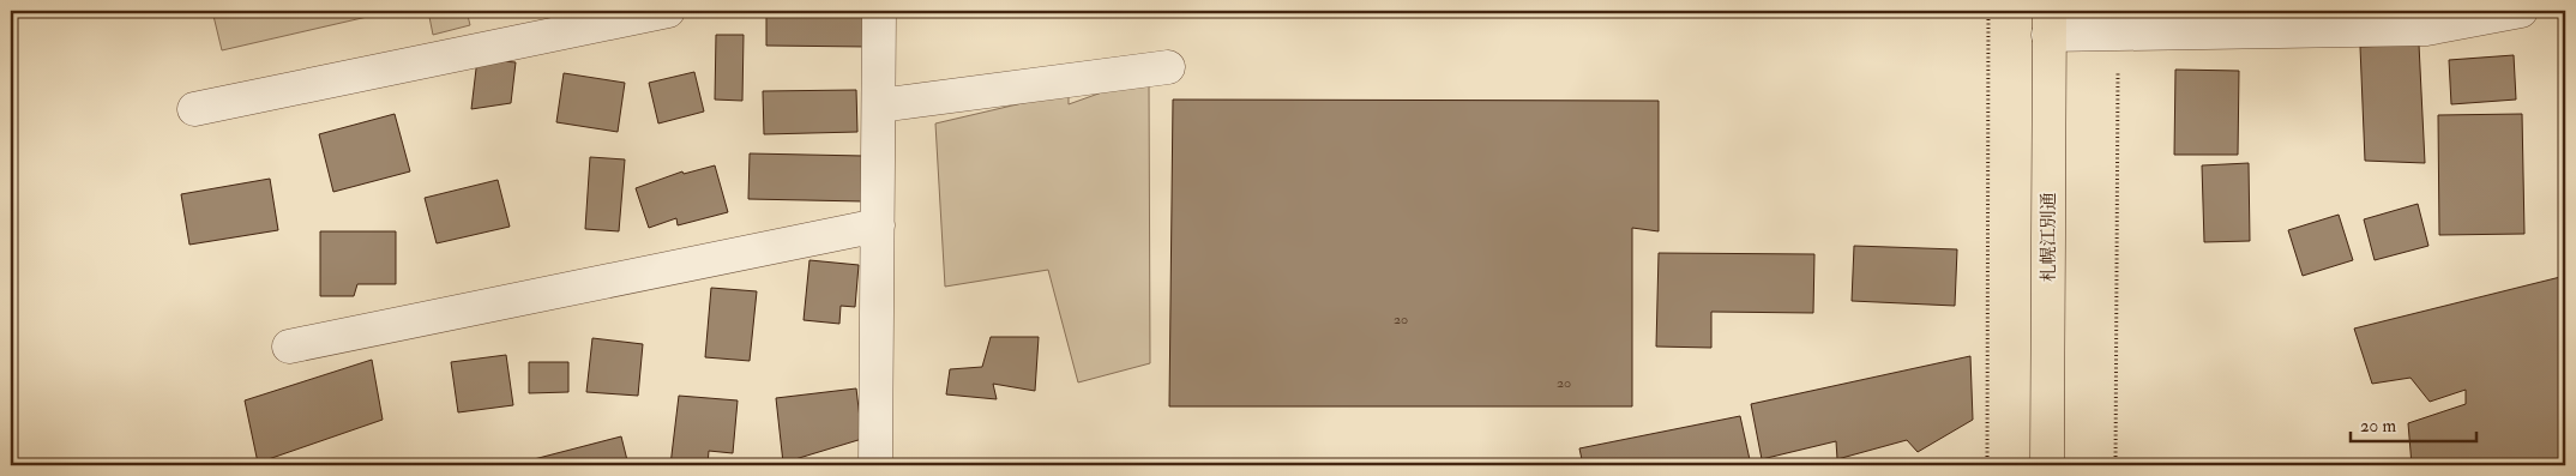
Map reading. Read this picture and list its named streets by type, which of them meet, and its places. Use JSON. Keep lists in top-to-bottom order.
{
  "streets": {
    "highway": ["札幌江別通"]
  },
  "house_numbers": ["20", "20"],
  "scale_bar": "20 m"
}
